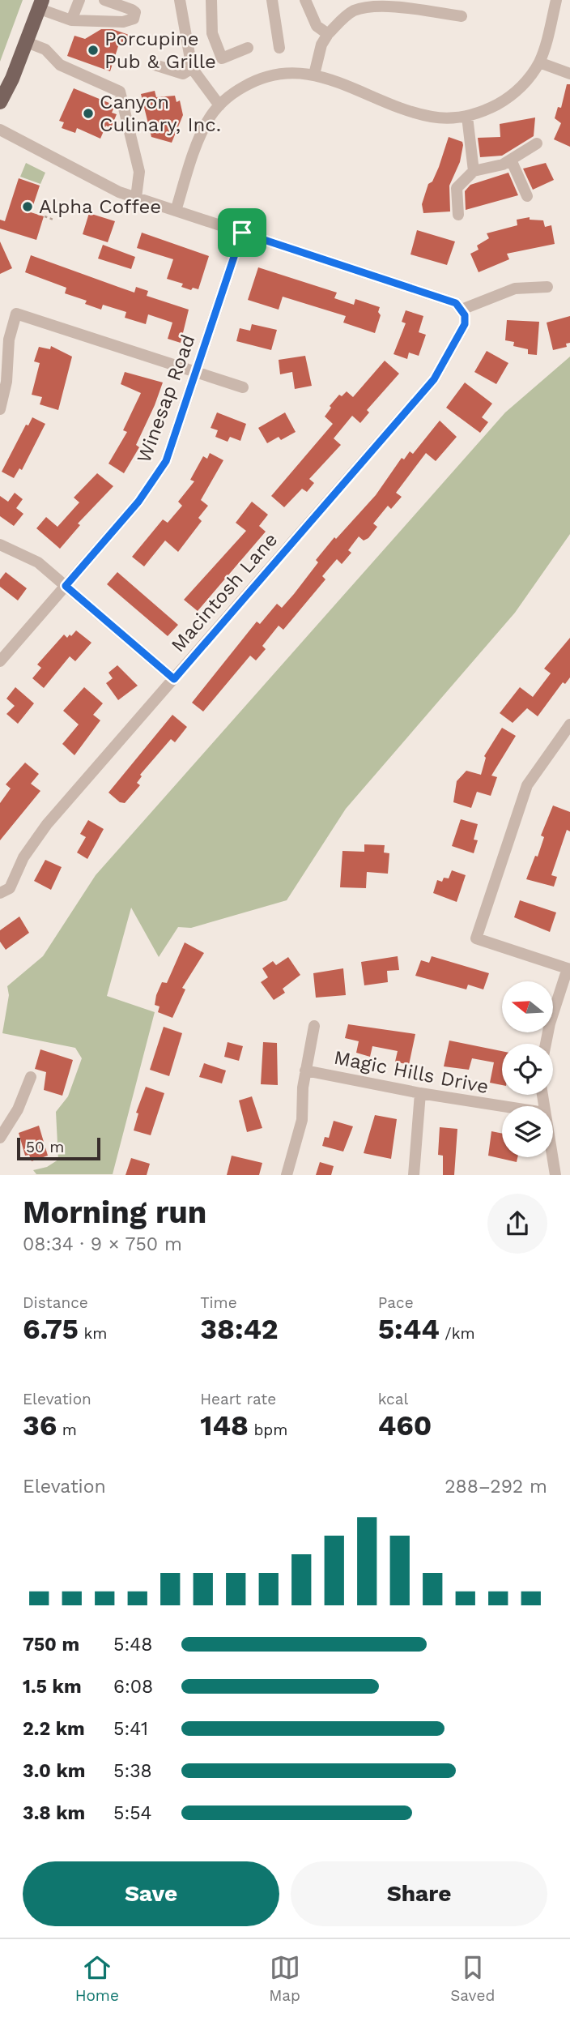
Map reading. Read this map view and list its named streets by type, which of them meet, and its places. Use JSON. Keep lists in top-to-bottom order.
{
  "streets": {
    "street": ["Winesap Road", "Macintosh Lane", "Magic Hills Drive"]
  },
  "places": ["Porcupine Pub & Grille", "Canyon Culinary, Inc.", "Alpha Coffee"],
  "scale_bar": "50 m",
  "north": "left",
  "page": {
    "scale": "50 m",
    "heading": ["Morning run", "08:34 · 9 × 750 m"],
    "stats": [
      ["Distance", "6.75 km"],
      ["Time", "38:42"],
      ["Pace", "5:44 /km"],
      ["Elevation", "36 m"],
      ["Heart rate", "148 bpm"],
      ["kcal", "460"]
    ],
    "chart": ["Elevation", "288–292 m"],
    "list": [
      {
        "name": "750 m",
        "note": "5:48"
      },
      {
        "name": "1.5 km",
        "note": "6:08"
      },
      {
        "name": "2.2 km",
        "note": "5:41"
      },
      {
        "name": "3.0 km",
        "note": "5:38"
      },
      {
        "name": "3.8 km",
        "note": "5:54"
      }
    ],
    "buttons": ["Save", "Share"],
    "tabs": ["Home", "Map", "Saved"]
  }
}
